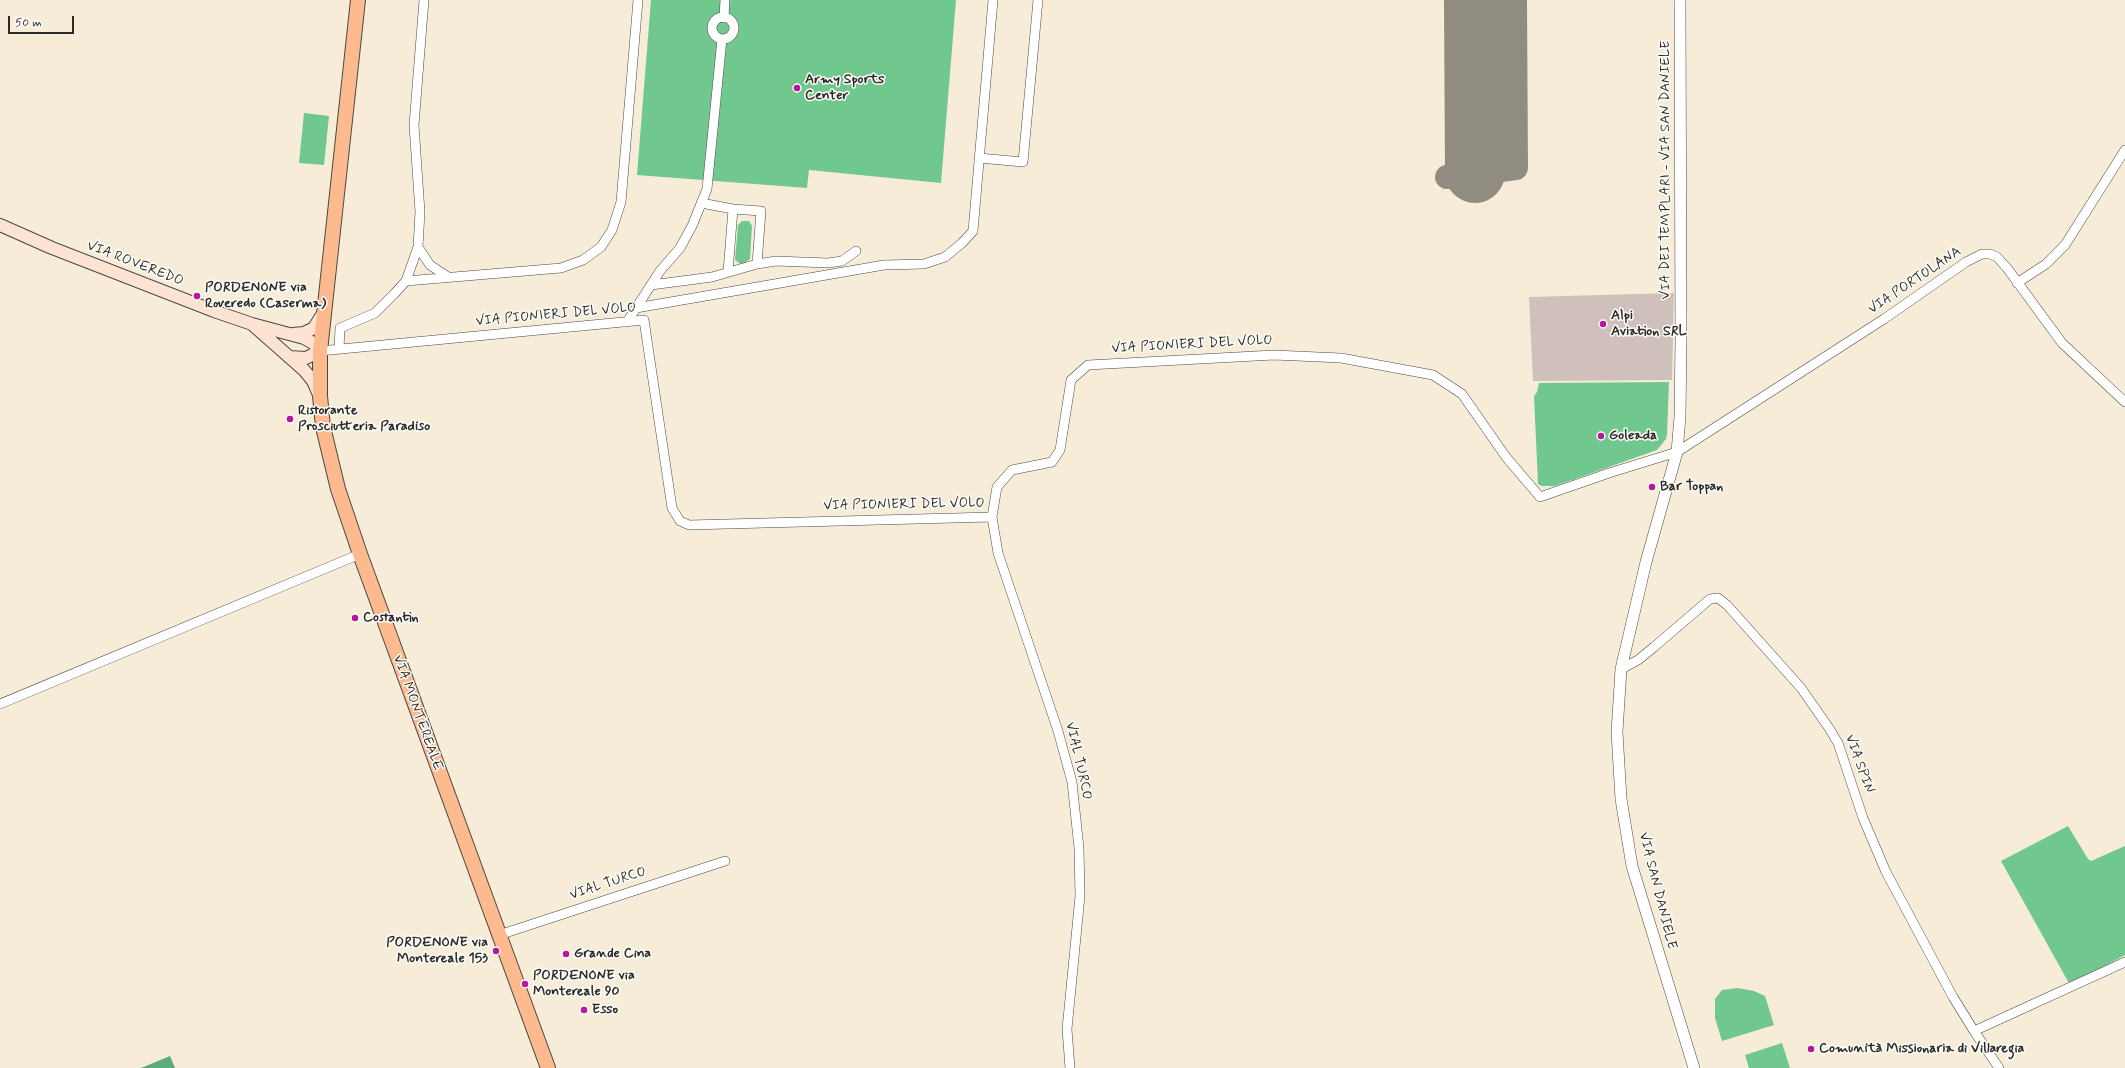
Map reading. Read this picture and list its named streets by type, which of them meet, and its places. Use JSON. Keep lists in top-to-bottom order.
{
  "streets": {
    "main road": ["VIA ROVEREDO", "VIA MONTEREALE"],
    "street": [
      "VIA DEI TEMPLARI - VIA SAN DANIELE",
      "VIA PORTOLANA",
      "VIA PIONIERI DEL VOLO",
      "VIAL TURCO",
      "VIA SPIN",
      "VIA SAN DANIELE"
    ]
  },
  "crossings": [
    ["VIA DEI TEMPLARI - VIA SAN DANIELE", "VIA PORTOLANA"],
    ["VIA DEI TEMPLARI - VIA SAN DANIELE", "VIA PIONIERI DEL VOLO"],
    ["VIA DEI TEMPLARI - VIA SAN DANIELE", "VIA SPIN"],
    ["VIA DEI TEMPLARI - VIA SAN DANIELE", "VIA SAN DANIELE"],
    ["VIA ROVEREDO", "VIA PIONIERI DEL VOLO"],
    ["VIA ROVEREDO", "VIA MONTEREALE"],
    ["VIA PORTOLANA", "VIA PIONIERI DEL VOLO"],
    ["VIA PIONIERI DEL VOLO", "VIA MONTEREALE"],
    ["VIA PIONIERI DEL VOLO", "VIAL TURCO"],
    ["VIA MONTEREALE", "VIAL TURCO"],
    ["VIA SPIN", "VIA SAN DANIELE"]
  ],
  "places": [
    "Army Sports Center",
    "PORDENONE via Roveredo (Caserma)",
    "Alpi Aviation SRL",
    "Ristorante Prosciutteria Paradiso",
    "Goleada",
    "Bar Toppan",
    "Costantin",
    "PORDENONE via Montereale 153",
    "Grande Cina",
    "PORDENONE via Montereale 90",
    "Esso",
    "Comunità Missionaria di Villaregia"
  ],
  "scale_bar": "50 m"
}
